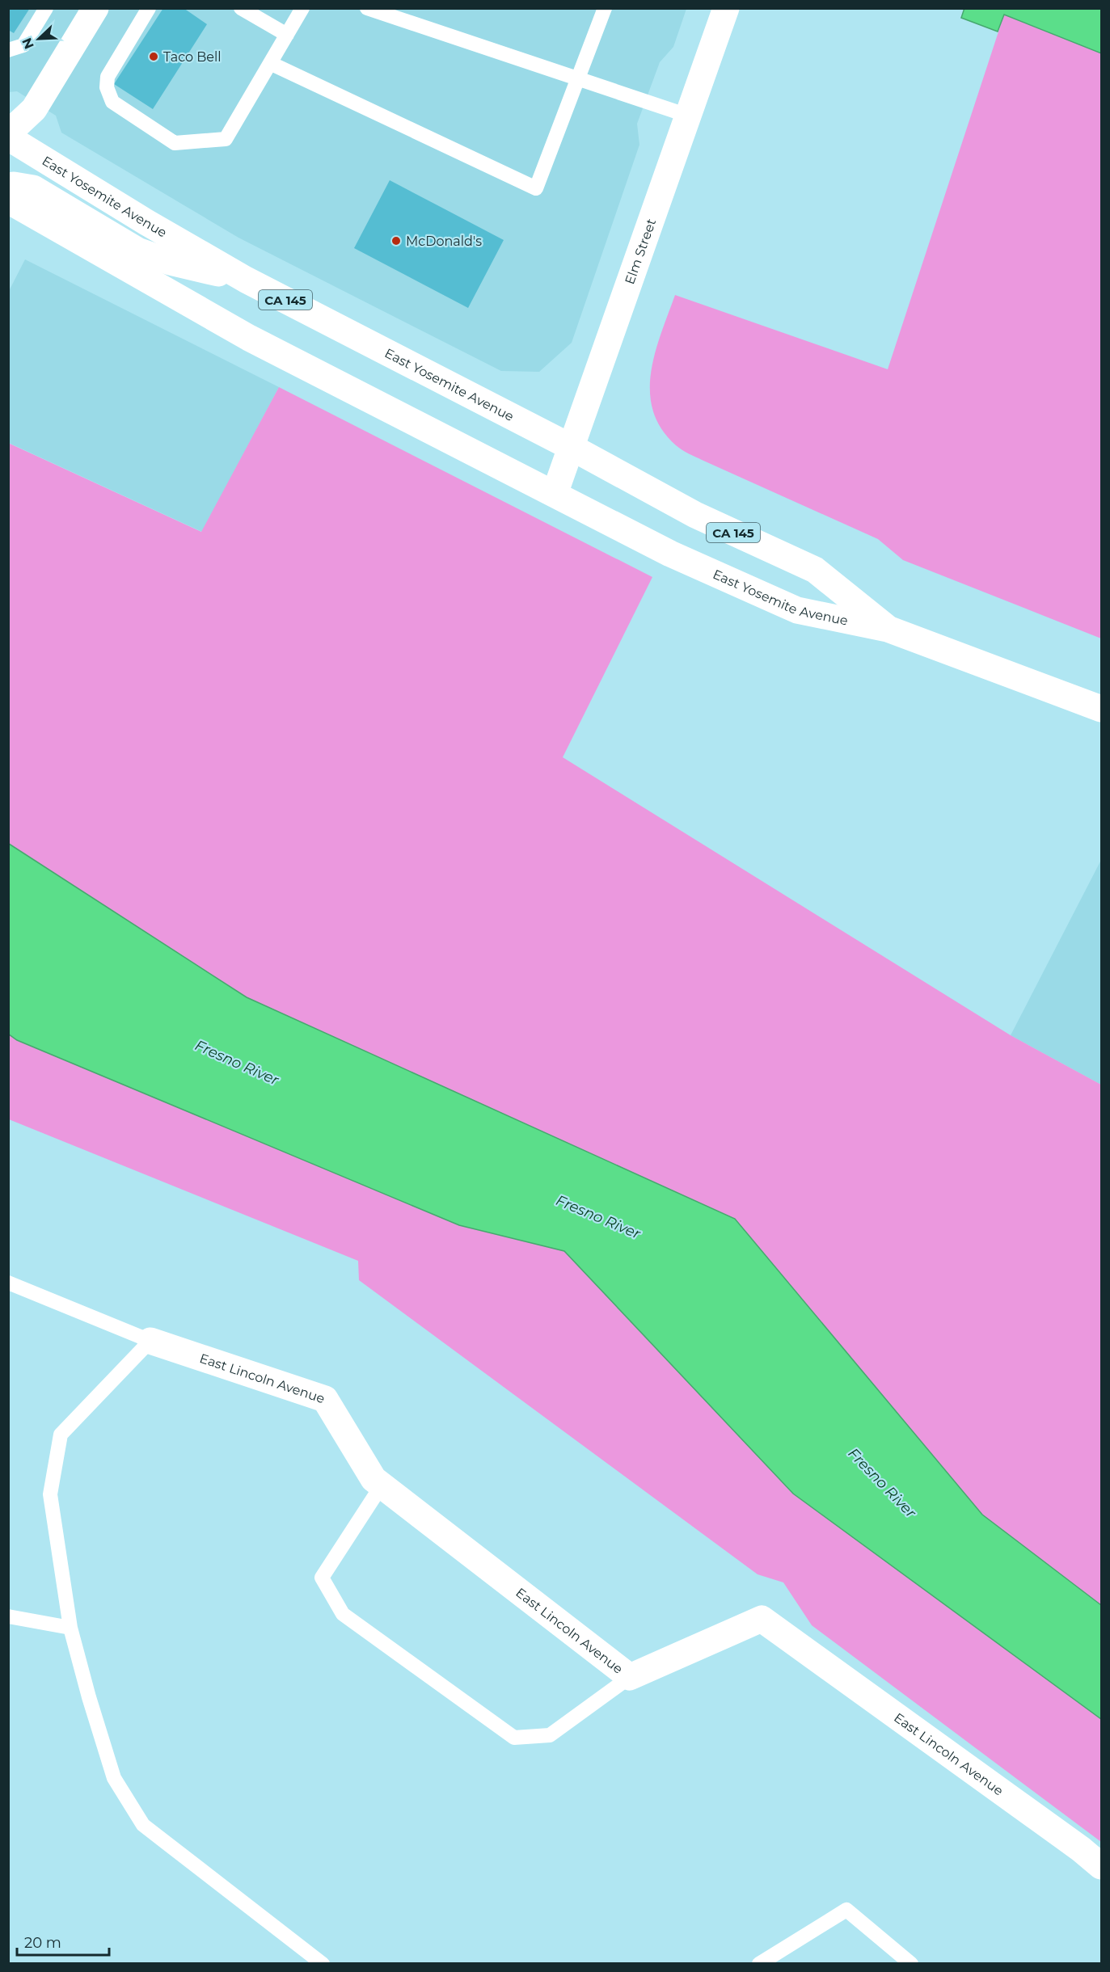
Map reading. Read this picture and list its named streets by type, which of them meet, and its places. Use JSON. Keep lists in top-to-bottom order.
{
  "streets": {
    "main road": [
      "East Yosemite Avenue",
      "Elm Street",
      "CA 145",
      "East Lincoln Avenue"
    ]
  },
  "crossings": [
    ["East Yosemite Avenue", "Elm Street"]
  ],
  "water": ["Fresno River"],
  "places": ["Taco Bell", "McDonald's"],
  "scale_bar": "20 m",
  "north": "bottom left"
}
